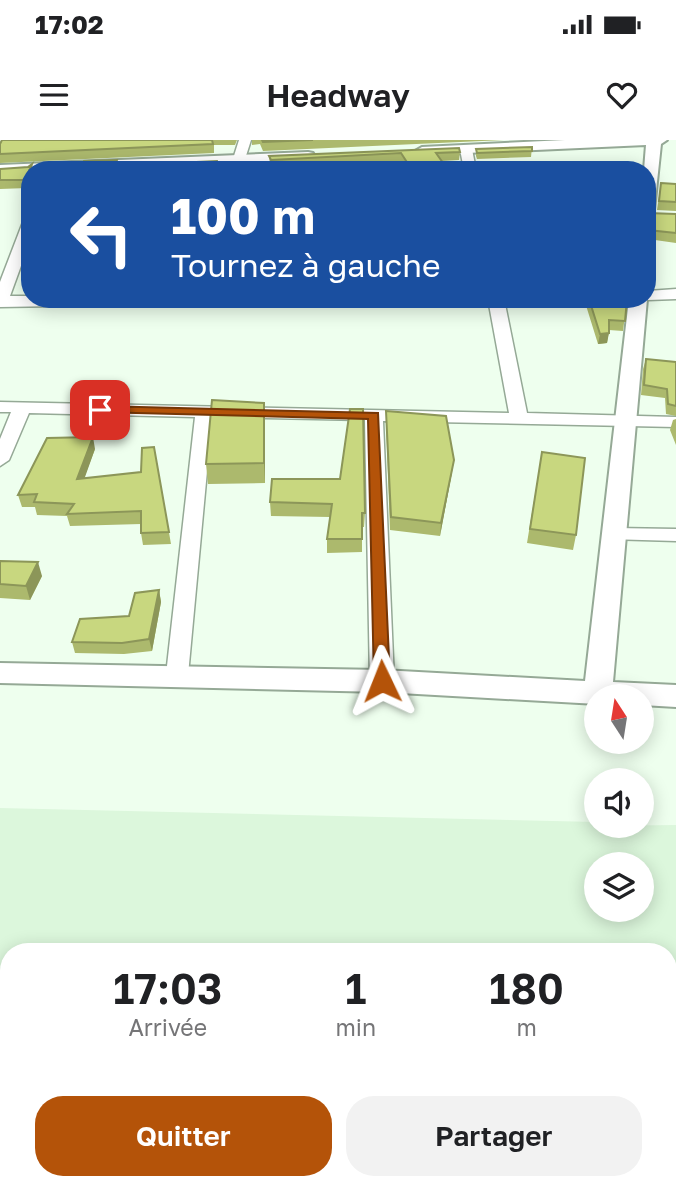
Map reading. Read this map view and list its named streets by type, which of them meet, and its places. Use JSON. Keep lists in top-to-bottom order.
{
  "north": "top",
  "page": {
    "status": "17:02",
    "header": "Headway",
    "turn": ["100 m", "Tournez à gauche"],
    "eta": [
      "17:03",
      "Arrivée",
      "1",
      "min",
      "180",
      "m"
    ],
    "buttons": ["Quitter", "Partager"]
  }
}
